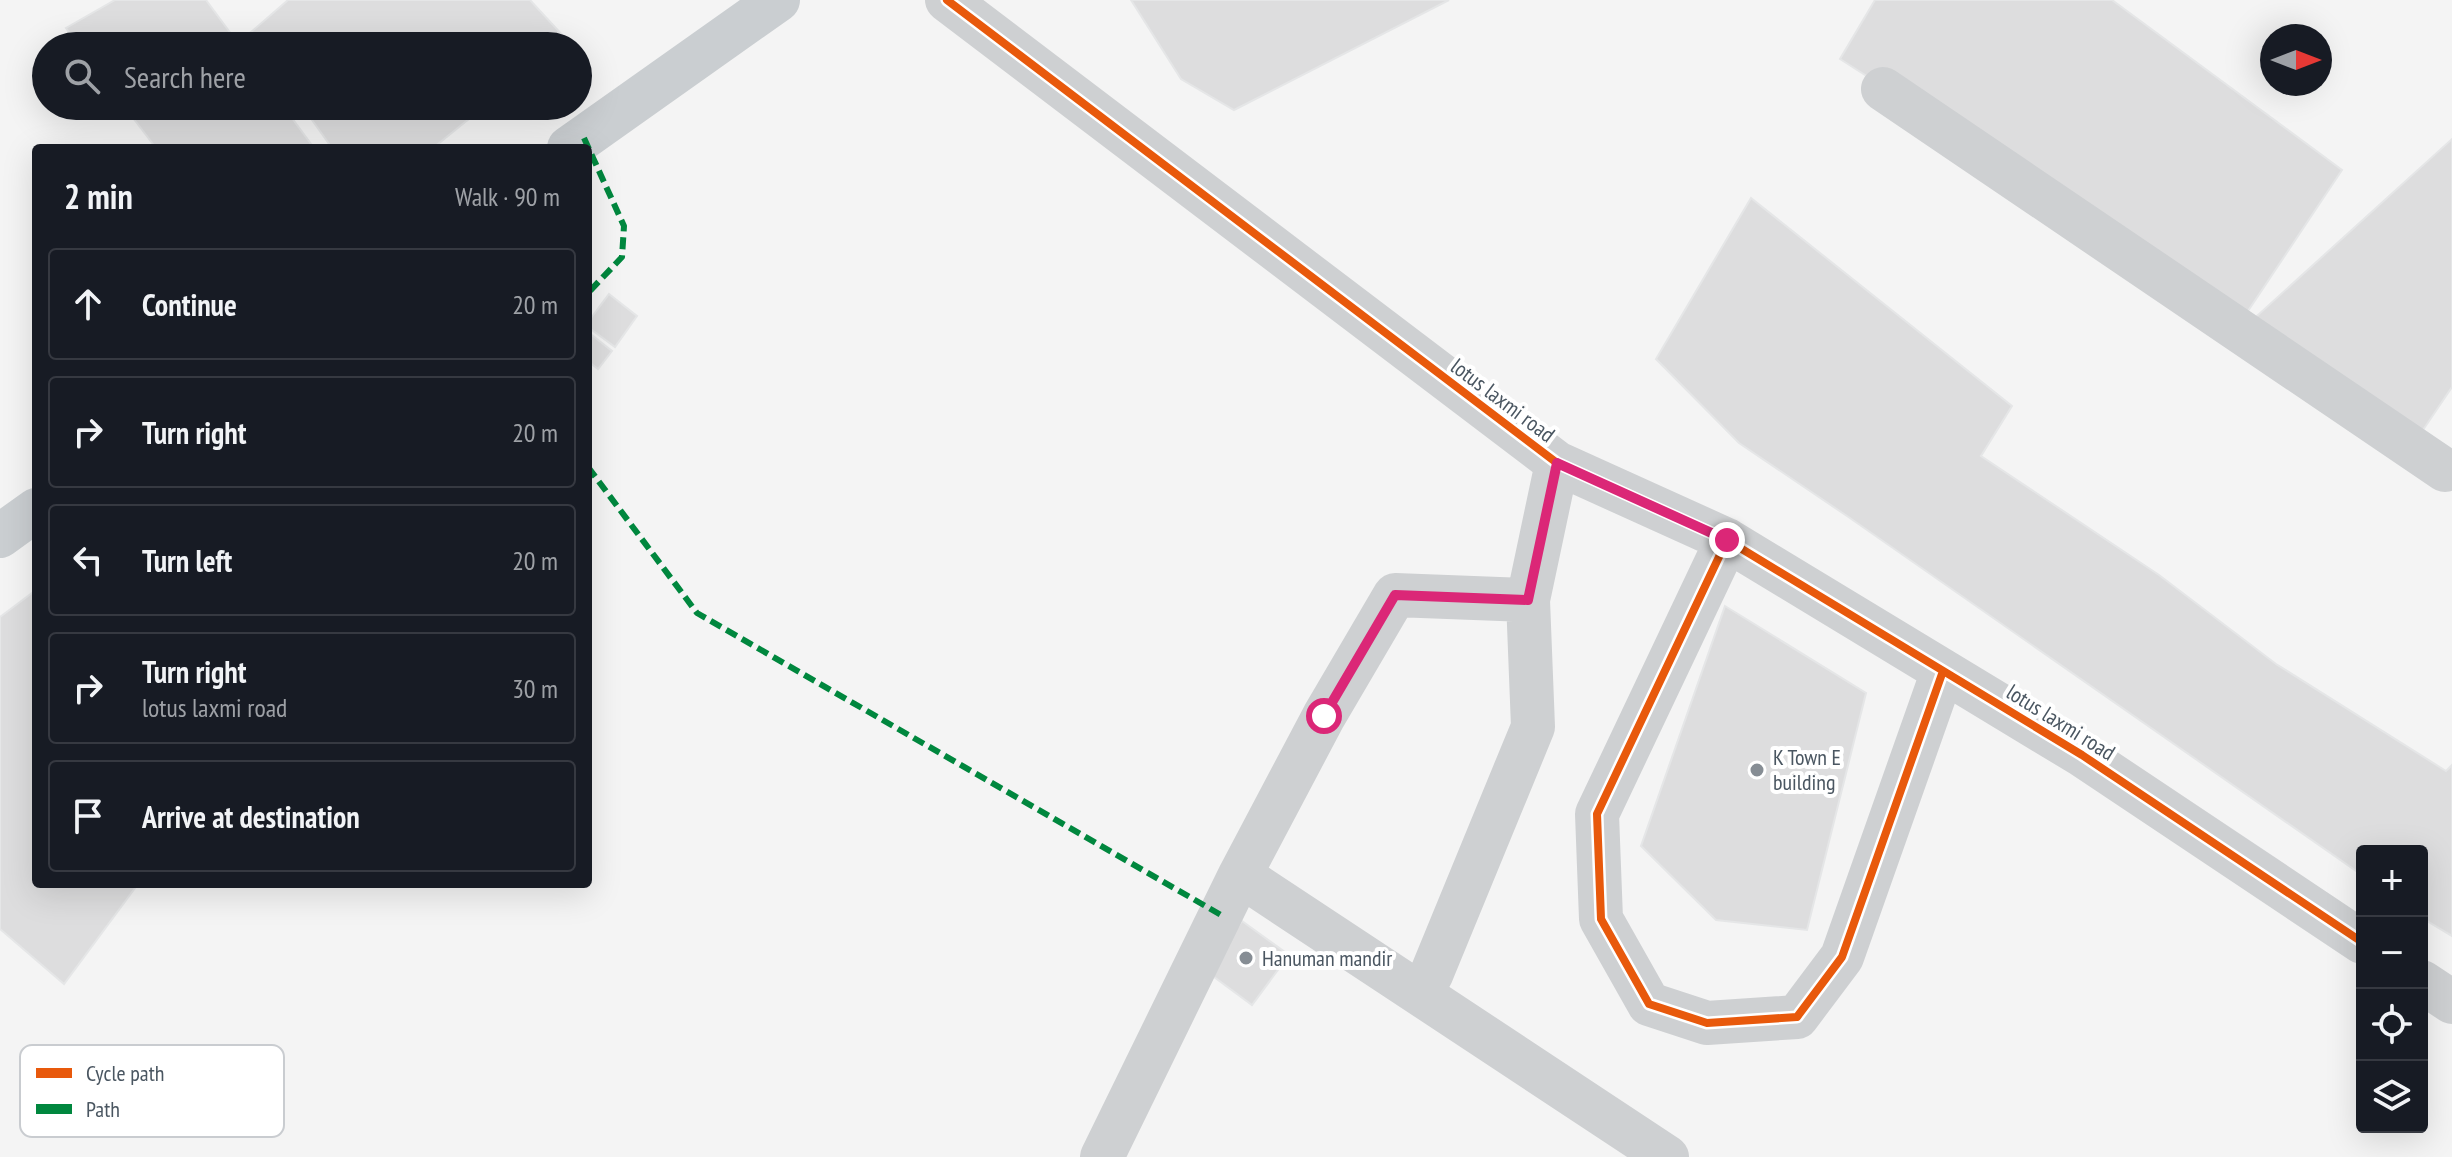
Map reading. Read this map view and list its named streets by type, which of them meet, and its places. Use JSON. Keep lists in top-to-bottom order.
{
  "streets": {
    "street": ["lotus laxmi road"]
  },
  "places": ["K Town E building", "Hanuman mandir"],
  "legend": ["Cycle path", "Path"],
  "north": "right",
  "page": {
    "search": "Search here",
    "heading": ["2 min", "Walk · 90 m"],
    "list": [
      ["Continue", "20 m"],
      ["Turn right", "20 m"],
      ["Turn left", "20 m"],
      ["Turn right", "lotus laxmi road", "30 m"],
      "Arrive at destination"
    ],
    "map_buttons": ["+", "−"]
  }
}
